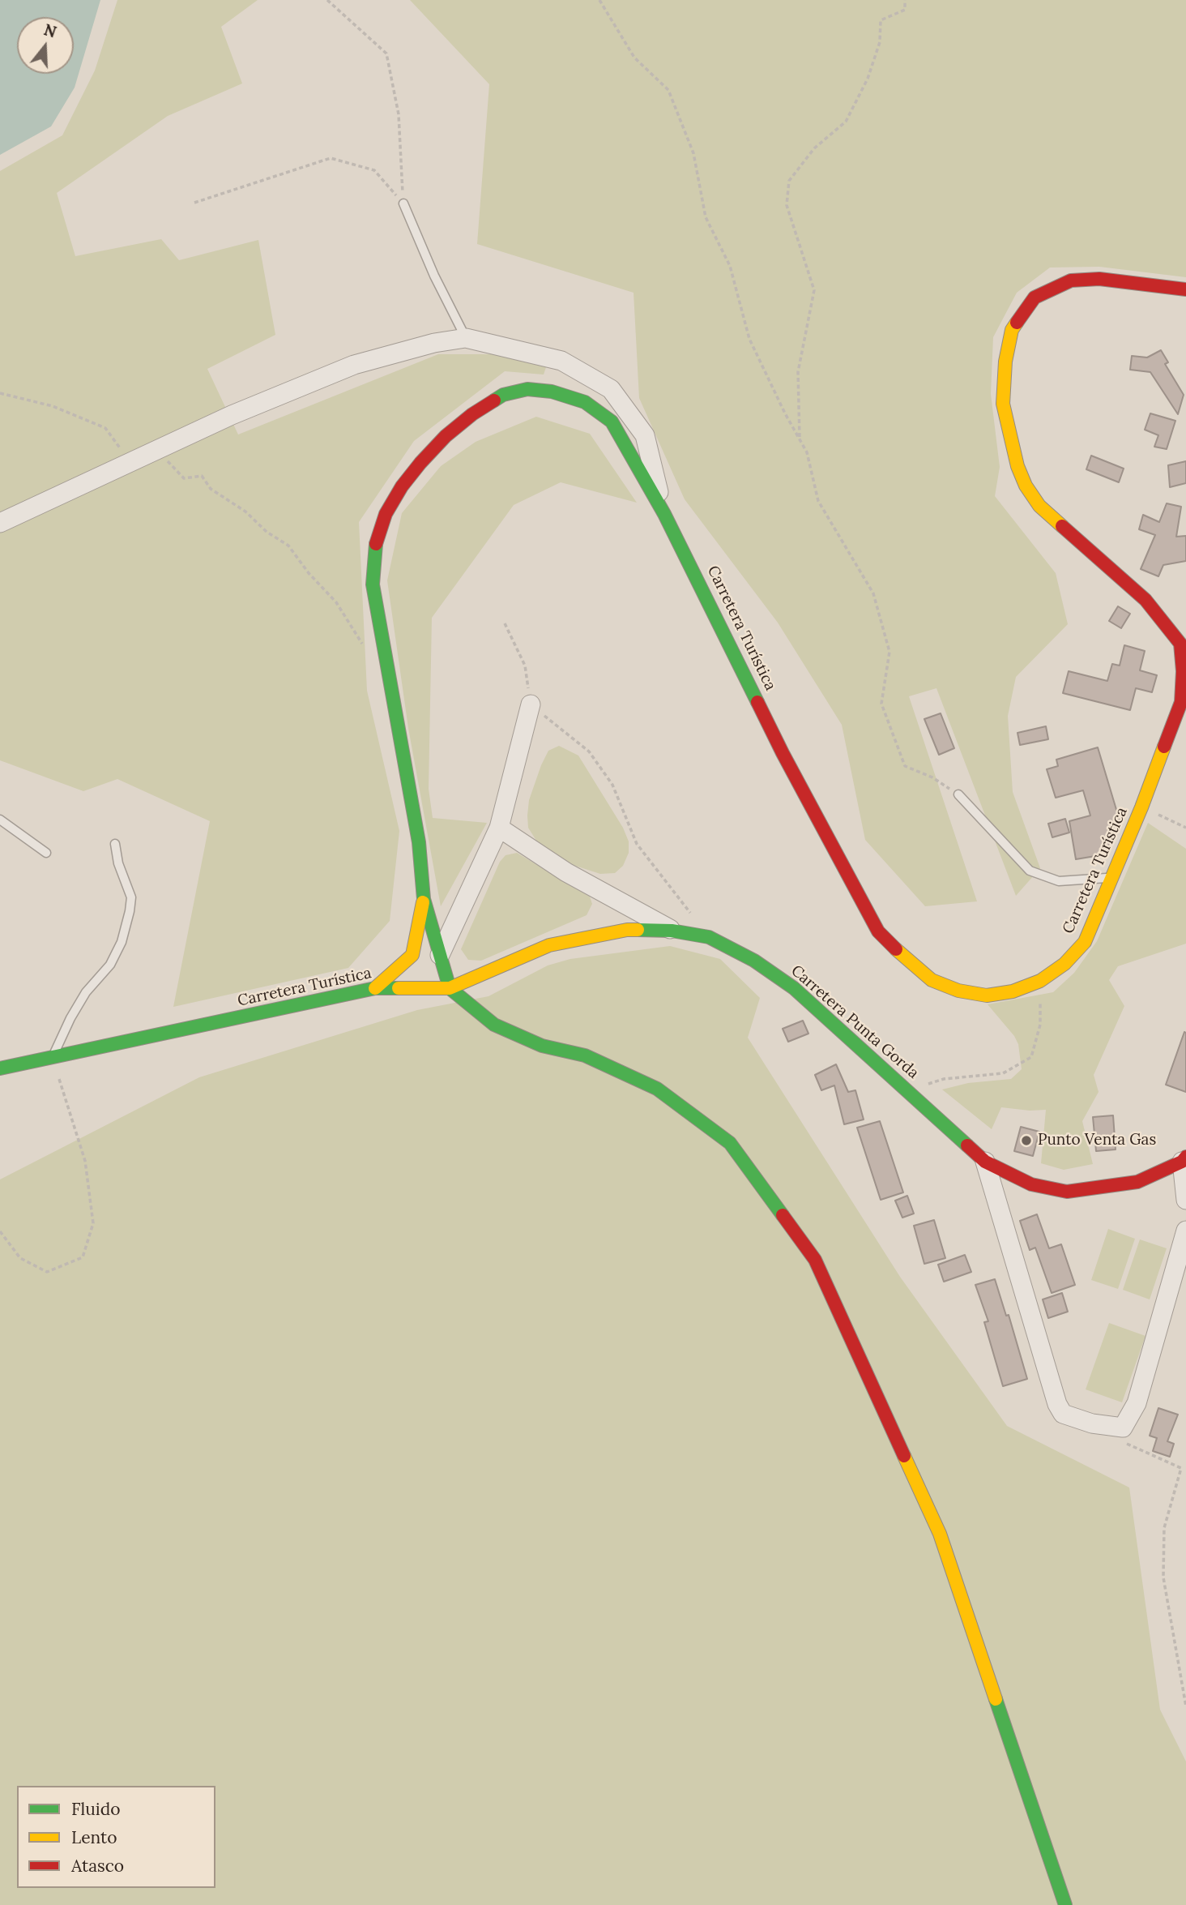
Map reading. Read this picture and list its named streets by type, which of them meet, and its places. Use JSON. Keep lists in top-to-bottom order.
{
  "streets": {
    "main road": ["Carretera Turística", "Carretera Punta Gorda"]
  },
  "crossings": [
    ["Carretera Turística", "Carretera Punta Gorda"]
  ],
  "places": ["Punto Venta Gas"],
  "legend": ["Fluido", "Lento", "Atasco"],
  "north": "top"
}
